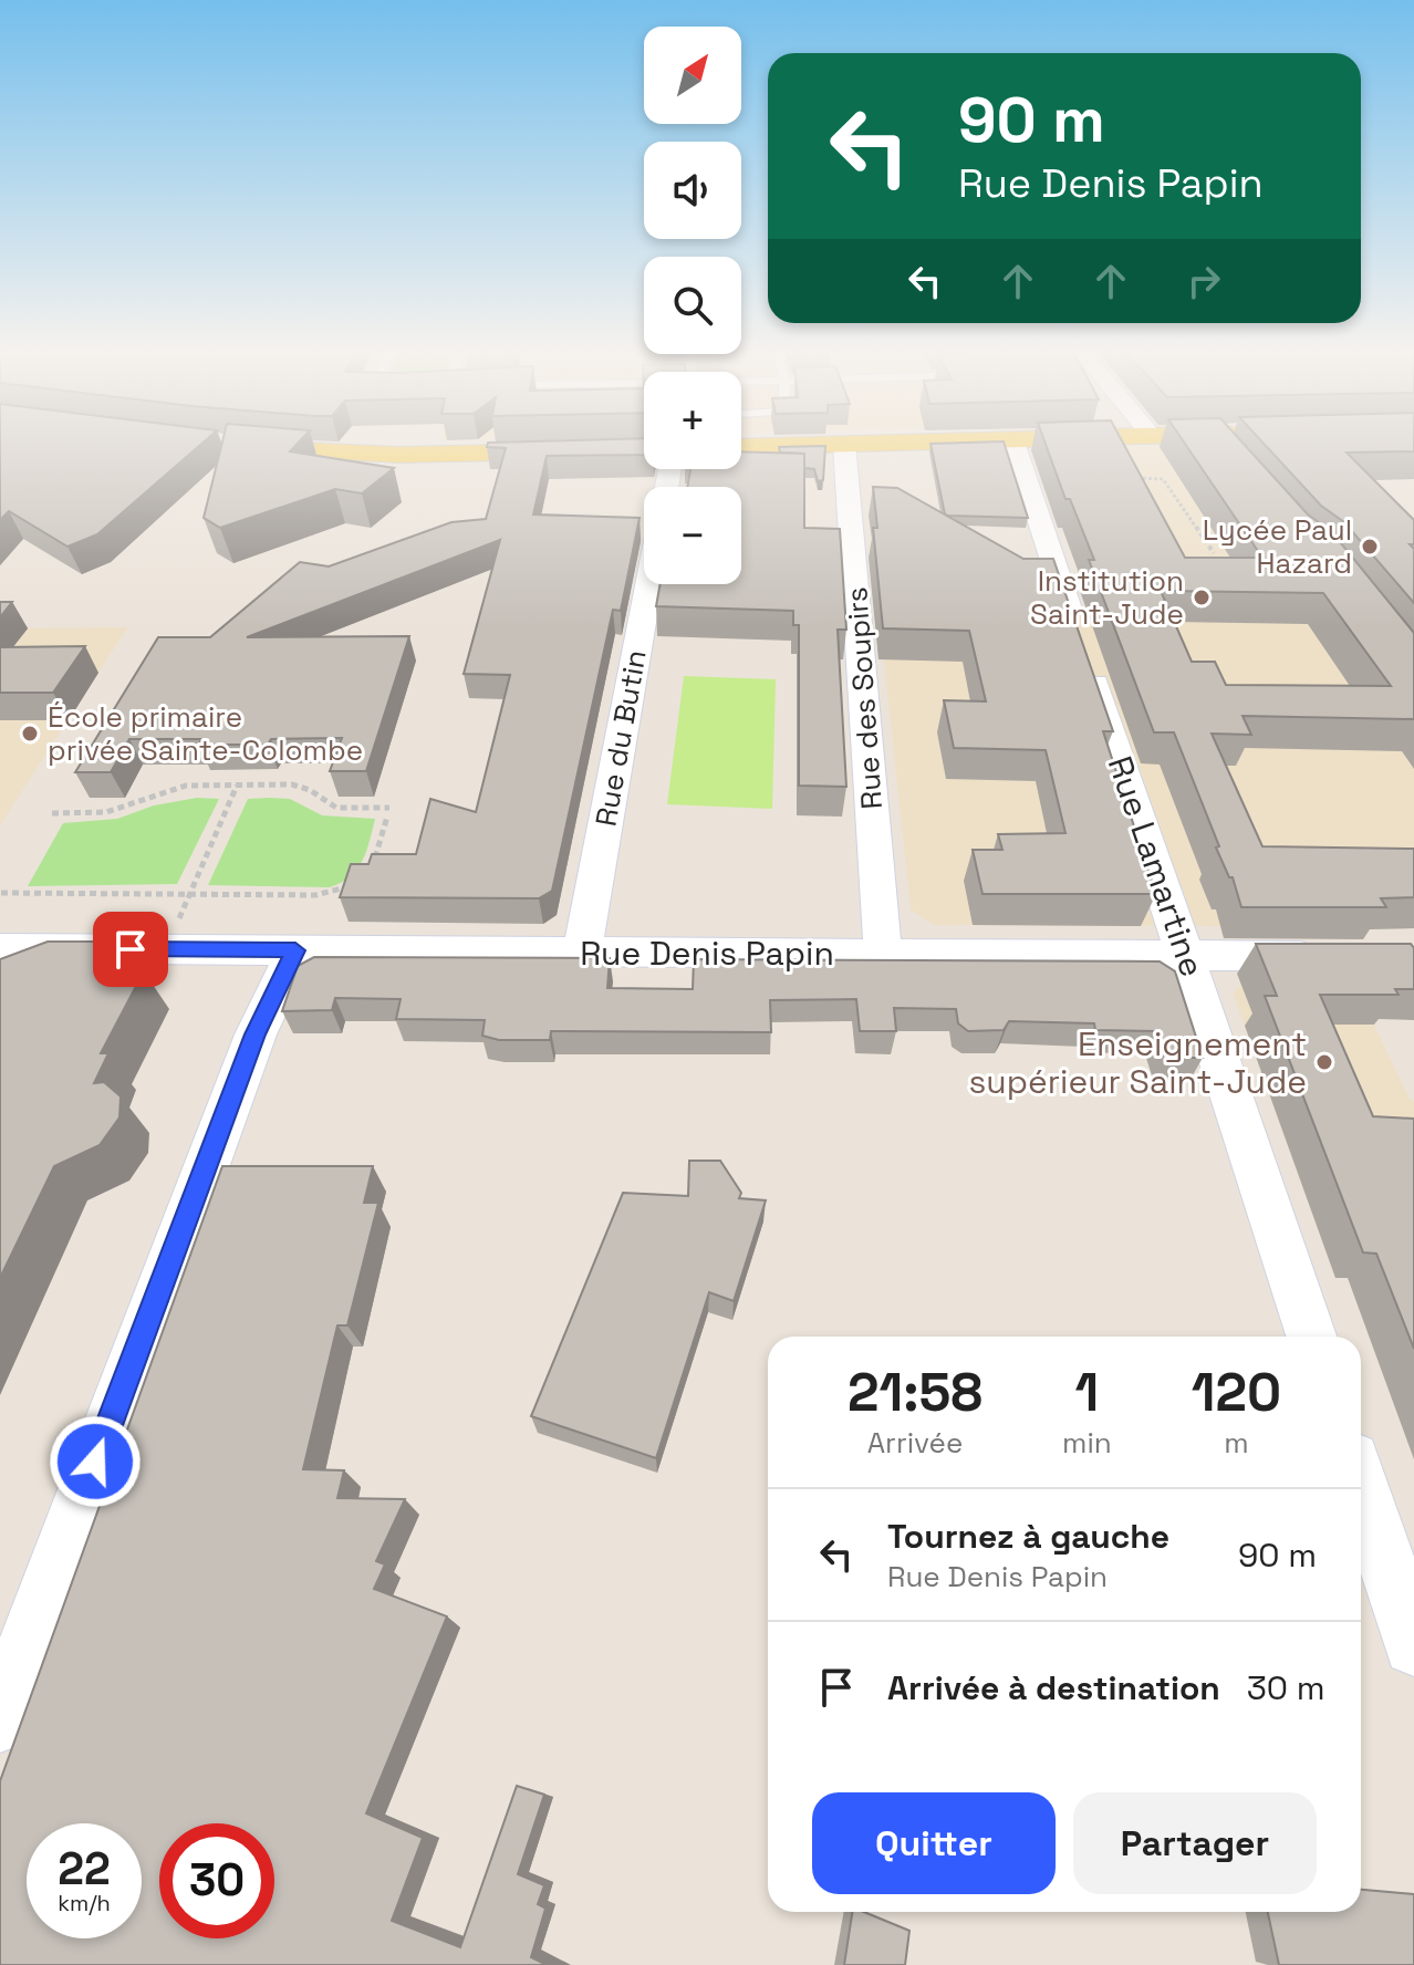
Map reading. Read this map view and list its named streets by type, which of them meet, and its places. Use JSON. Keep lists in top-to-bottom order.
{
  "streets": {
    "street": [
      "Rue des Soupirs",
      "Rue du Butin",
      "Rue Lamartine",
      "Rue Denis Papin"
    ]
  },
  "crossings": [
    ["Rue des Soupirs", "Rue Denis Papin"],
    ["Rue du Butin", "Rue Denis Papin"],
    ["Rue Lamartine", "Rue Denis Papin"]
  ],
  "places": [
    "Lycée Paul Hazard",
    "Institution Saint-Jude",
    "École primaire privée Sainte-Colombe",
    "Enseignement supérieur Saint-Jude"
  ],
  "north": "top right",
  "page": {
    "map_buttons": ["+", "−"],
    "turn": ["90 m", "Rue Denis Papin"],
    "eta": [
      "21:58",
      "Arrivée",
      "1",
      "min",
      "120",
      "m"
    ],
    "list": [
      {
        "name": "Tournez à gauche",
        "note": "Rue Denis Papin",
        "value": "90 m"
      },
      {
        "name": "Arrivée à destination",
        "value": "30 m"
      }
    ],
    "buttons": ["Quitter", "Partager"],
    "speed": "22 km/h",
    "limit": "30"
  }
}
